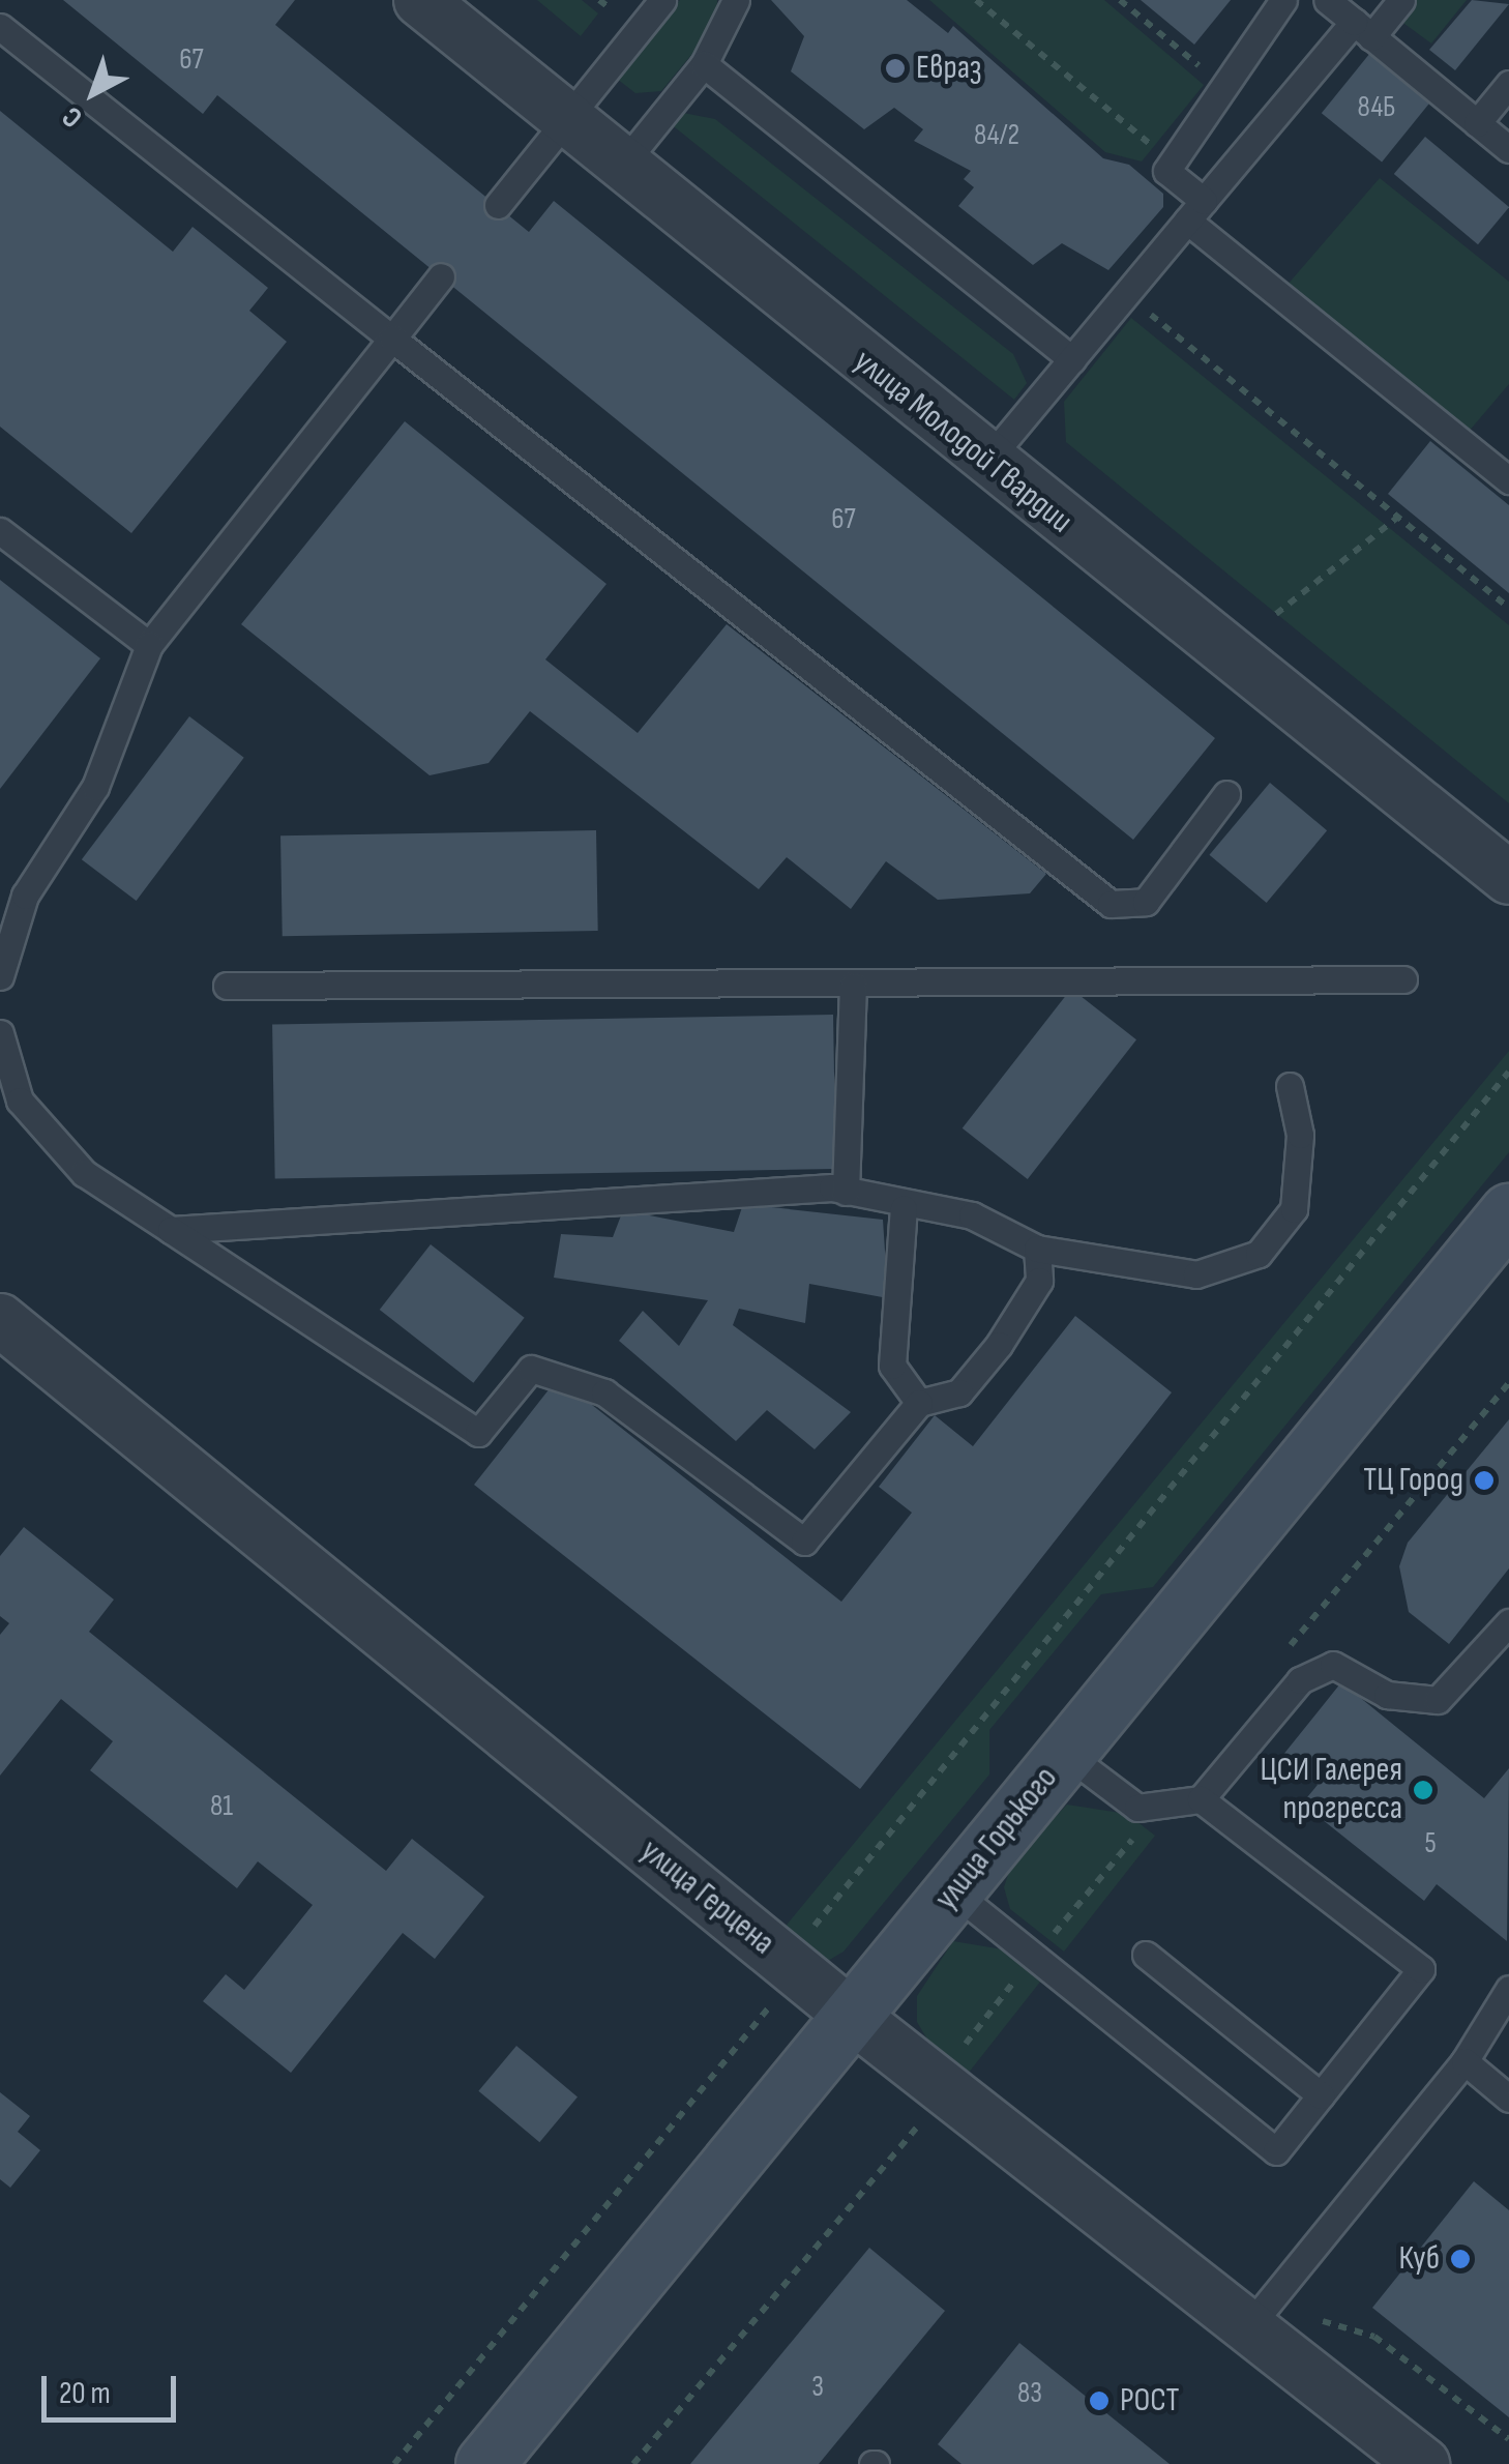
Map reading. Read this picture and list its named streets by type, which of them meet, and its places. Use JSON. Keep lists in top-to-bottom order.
{
  "streets": {
    "street": ["улица Молодой Гвардии", "улица Горького", "улица Герцена"]
  },
  "crossings": [
    ["улица Горького", "улица Герцена"]
  ],
  "places": [
    "Евраз",
    "ТЦ Город",
    "ЦСИ Галерея прогресса",
    "Куб",
    "РОСТ"
  ],
  "house_numbers": [
    "67",
    "84Б",
    "84/2",
    "67",
    "81",
    "5",
    "3",
    "83"
  ],
  "scale_bar": "20 m",
  "north": "bottom left"
}
